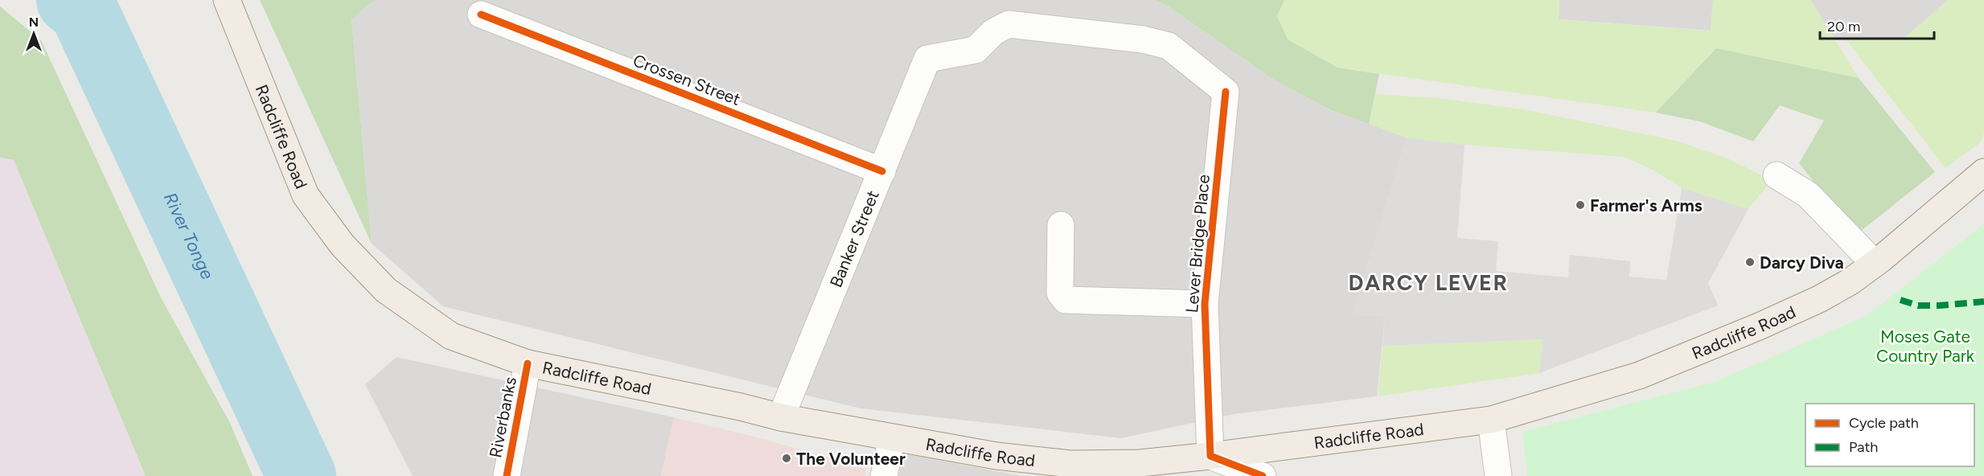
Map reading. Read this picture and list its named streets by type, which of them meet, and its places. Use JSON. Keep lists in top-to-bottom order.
{
  "streets": {
    "main road": ["Radcliffe Road"],
    "street": [
      "Crossen Street",
      "Banker Street",
      "Lever Bridge Place",
      "Riverbanks"
    ]
  },
  "crossings": [
    ["Crossen Street", "Banker Street"],
    ["Radcliffe Road", "Banker Street"],
    ["Radcliffe Road", "Lever Bridge Place"],
    ["Radcliffe Road", "Riverbanks"],
    ["Banker Street", "Lever Bridge Place"]
  ],
  "districts": ["DARCY LEVER"],
  "water": ["River Tonge"],
  "parks": ["Moses Gate Country Park"],
  "places": ["Farmer's Arms", "Darcy Diva", "The Volunteer"],
  "legend": ["Cycle path", "Path"],
  "scale_bar": "20 m",
  "north": "top"
}
